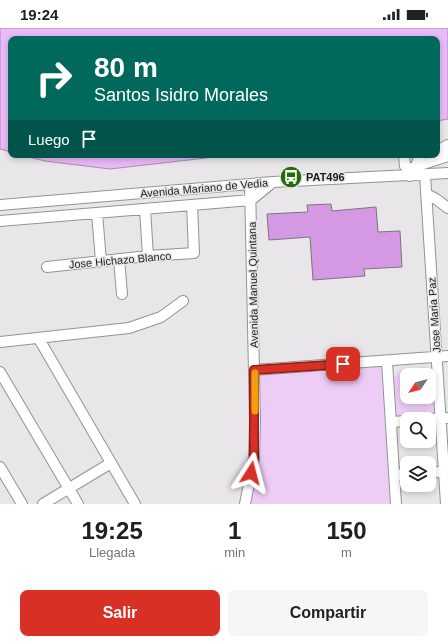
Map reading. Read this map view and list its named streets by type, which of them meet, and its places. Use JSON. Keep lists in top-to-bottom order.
{
  "streets": {
    "street": [
      "Avenida Mariano de Vedia",
      "Jose Hichazo Blanco",
      "Avenida Manuel Quintana",
      "Jose Maria Paz"
    ]
  },
  "crossings": [
    ["Avenida Mariano de Vedia", "Jose Hichazo Blanco"],
    ["Avenida Mariano de Vedia", "Avenida Manuel Quintana"]
  ],
  "places": {
    "bus stop": ["PAT496"]
  },
  "north": "bottom left",
  "page": {
    "status": "19:24",
    "turn": ["80 m", "Santos Isidro Morales"],
    "then": "Luego",
    "eta": [
      "19:25",
      "Llegada",
      "1",
      "min",
      "150",
      "m"
    ],
    "buttons": ["Salir", "Compartir"]
  }
}
